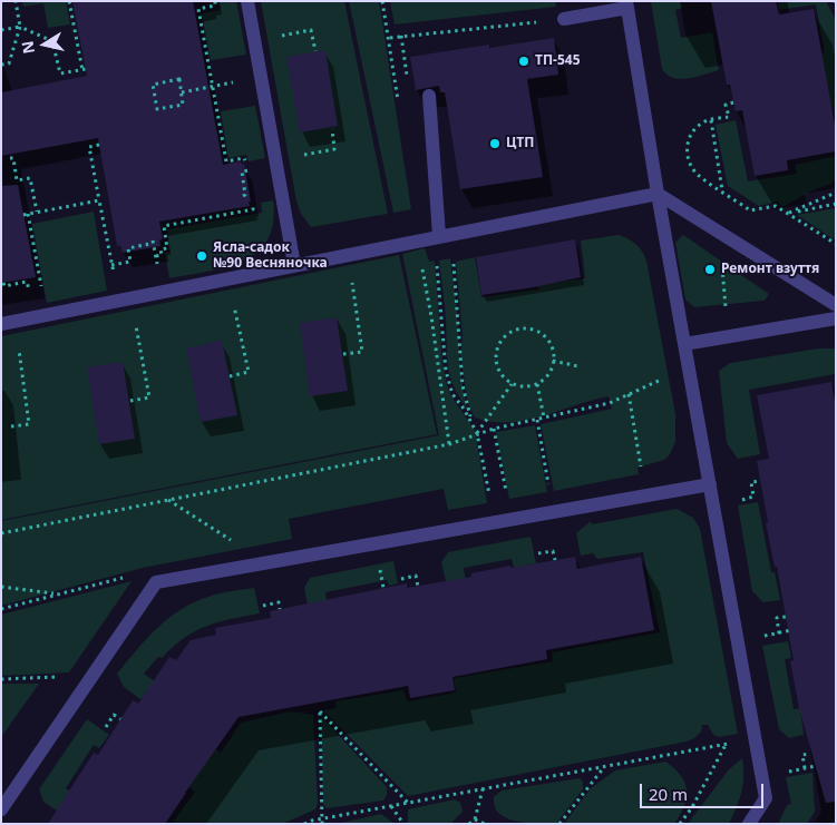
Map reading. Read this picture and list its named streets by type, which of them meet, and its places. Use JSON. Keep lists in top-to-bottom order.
{
  "places": [
    "ТП-545",
    "ЦТП",
    "Ясла-садок №90 Весняночка",
    "Ремонт взуття"
  ],
  "scale_bar": "20 m",
  "north": "left"
}
